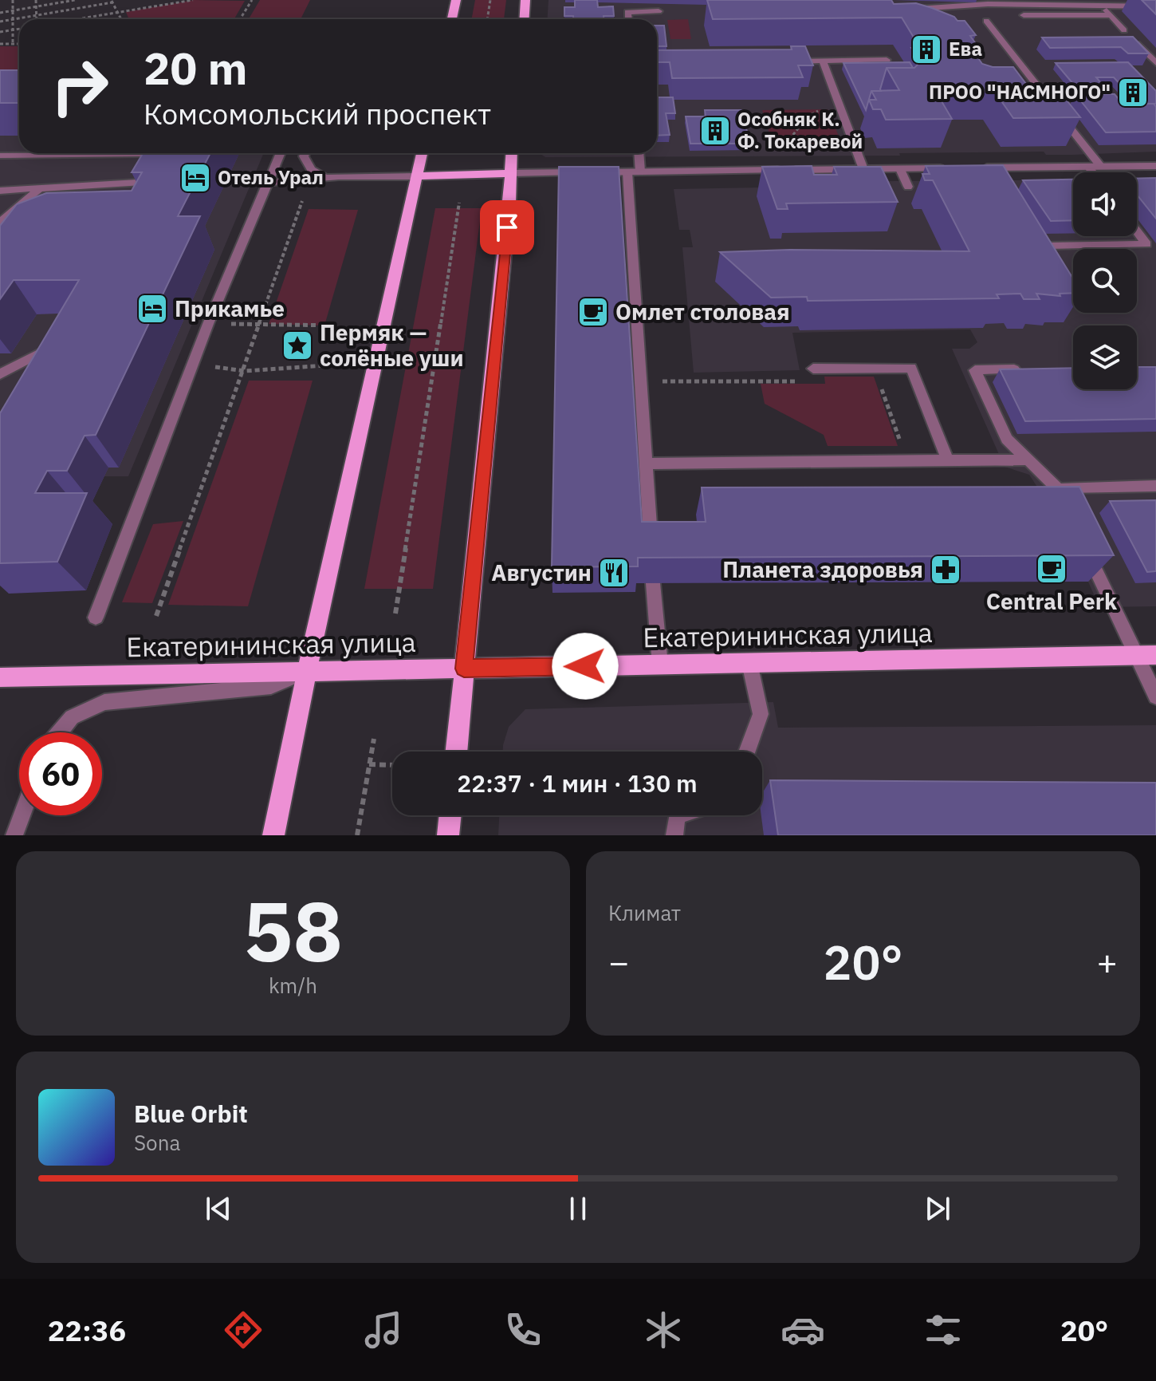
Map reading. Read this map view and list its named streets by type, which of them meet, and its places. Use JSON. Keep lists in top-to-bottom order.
{
  "streets": {
    "main road": ["Екатерининская улица"]
  },
  "places": {
    "building": ["Ева", "ПРОО \"НАСМНОГО\"", "Особняк К. Ф. Токаревой"],
    "hotel": ["Отель Урал", "Прикамье"],
    "cafe": ["Омлет столовая", "Central Perk"],
    "place": ["Пермяк — солёные уши"],
    "pharmacy": ["Планета здоровья"],
    "restaurant": ["Августин"]
  },
  "page": {
    "turn": ["20 m", "Комсомольский проспект"],
    "limit": "60",
    "trip": "22:37 · 1 мин · 130 m",
    "tile": [
      ["58", "km/h"],
      "Климат"
    ],
    "heat": ["−", "20°", "+"],
    "song": ["Blue Orbit", "Sona"],
    "tabs": ["22:36", "20°"]
  }
}
